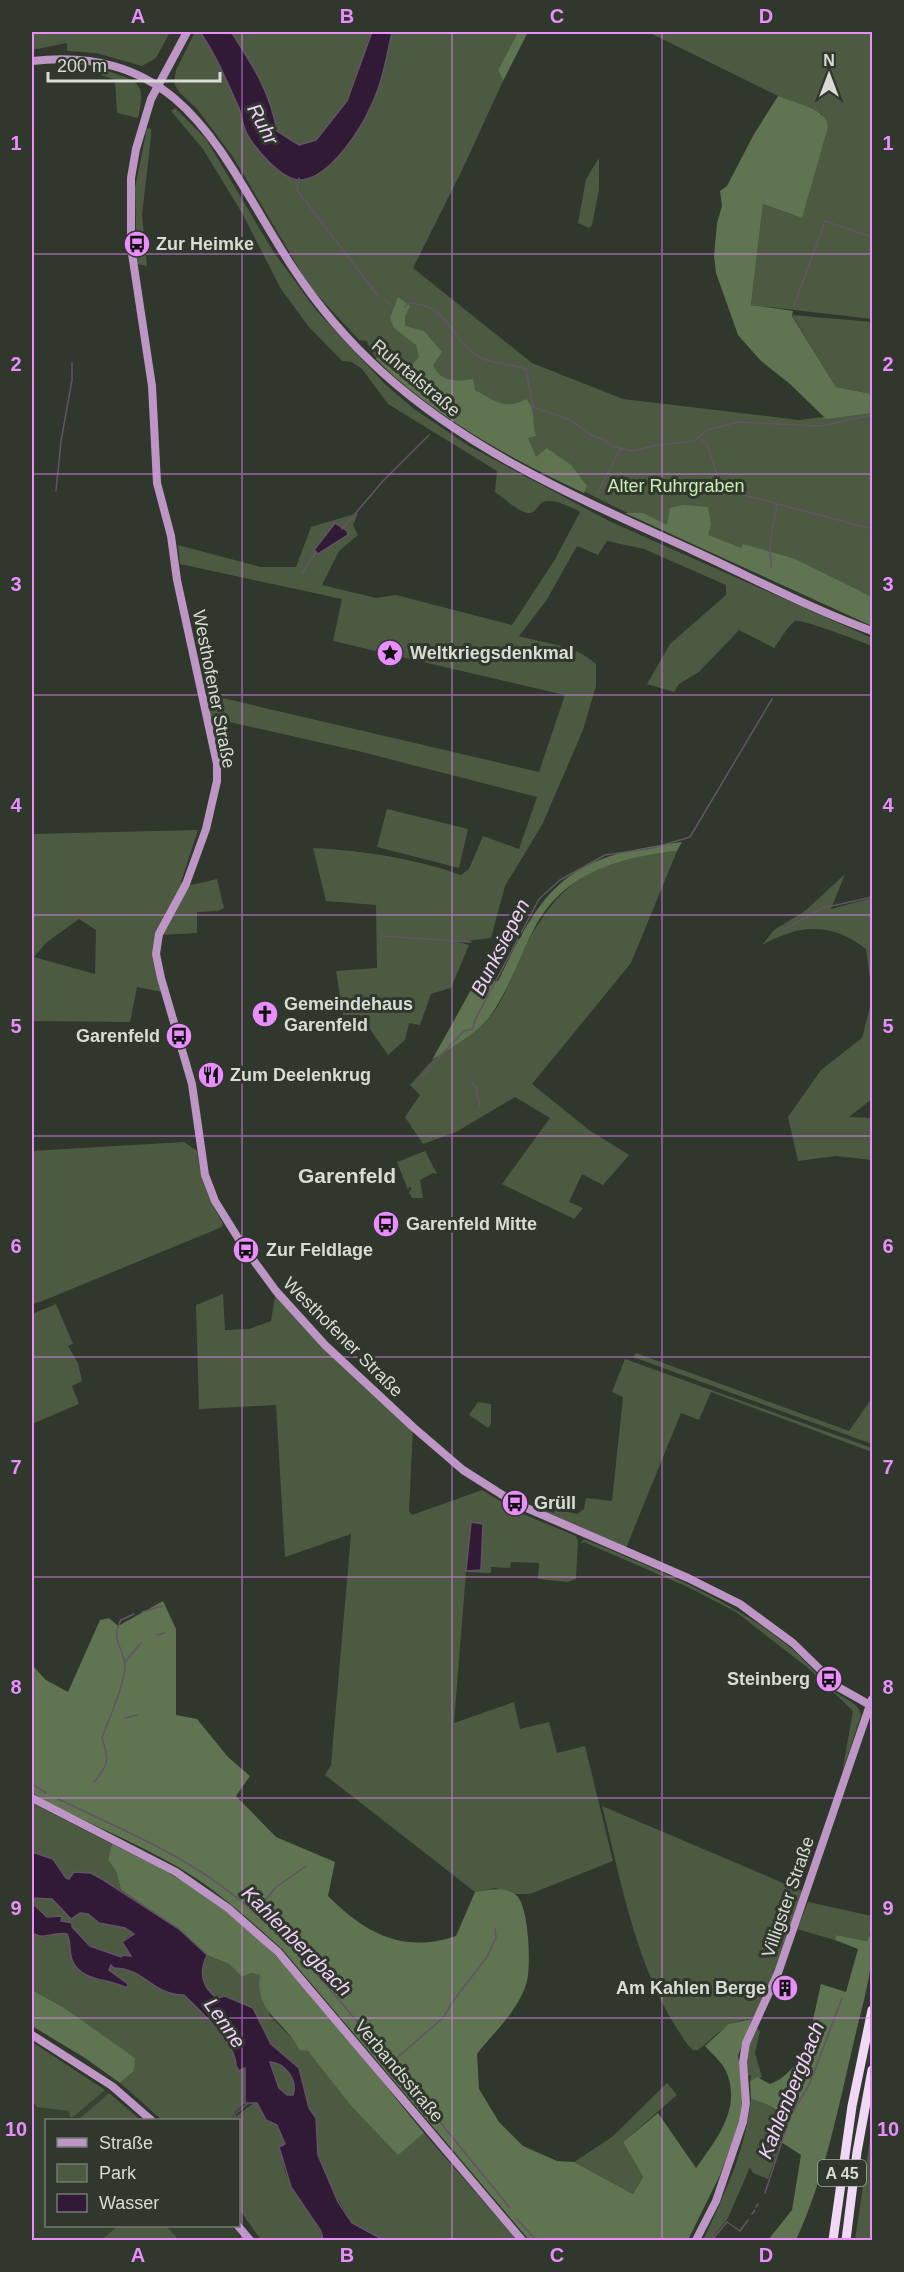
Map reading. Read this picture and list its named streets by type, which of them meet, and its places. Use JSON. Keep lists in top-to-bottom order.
{
  "streets": {
    "highway": ["A 45"],
    "main road": [
      "Ruhrtalstraße",
      "Westhofener Straße",
      "Villigster Straße",
      "Verbandsstraße"
    ]
  },
  "crossings": [
    ["Ruhrtalstraße", "Westhofener Straße"],
    ["Westhofener Straße", "Villigster Straße"]
  ],
  "districts": ["Garenfeld"],
  "water": [
    "Ruhr",
    "Bunksiepen",
    "Kahlenbergbach",
    "Lenne"
  ],
  "parks": ["Alter Ruhrgraben"],
  "places": {
    "bus stop": [
      "Zur Heimke",
      "Garenfeld",
      "Garenfeld Mitte",
      "Zur Feldlage",
      "Grüll",
      "Steinberg"
    ],
    "place": ["Weltkriegsdenkmal"],
    "church": ["Gemeindehaus Garenfeld"],
    "restaurant": ["Zum Deelenkrug"],
    "building": ["Am Kahlen Berge"]
  },
  "legend": ["Straße", "Park", "Wasser"],
  "scale_bar": "200 m",
  "north": "top",
  "grid": {
    "columns": [
      "A",
      "B",
      "C",
      "D"
    ],
    "rows": [
      "1",
      "2",
      "3",
      "4",
      "5",
      "6",
      "7",
      "8",
      "9",
      "10"
    ]
  }
}
